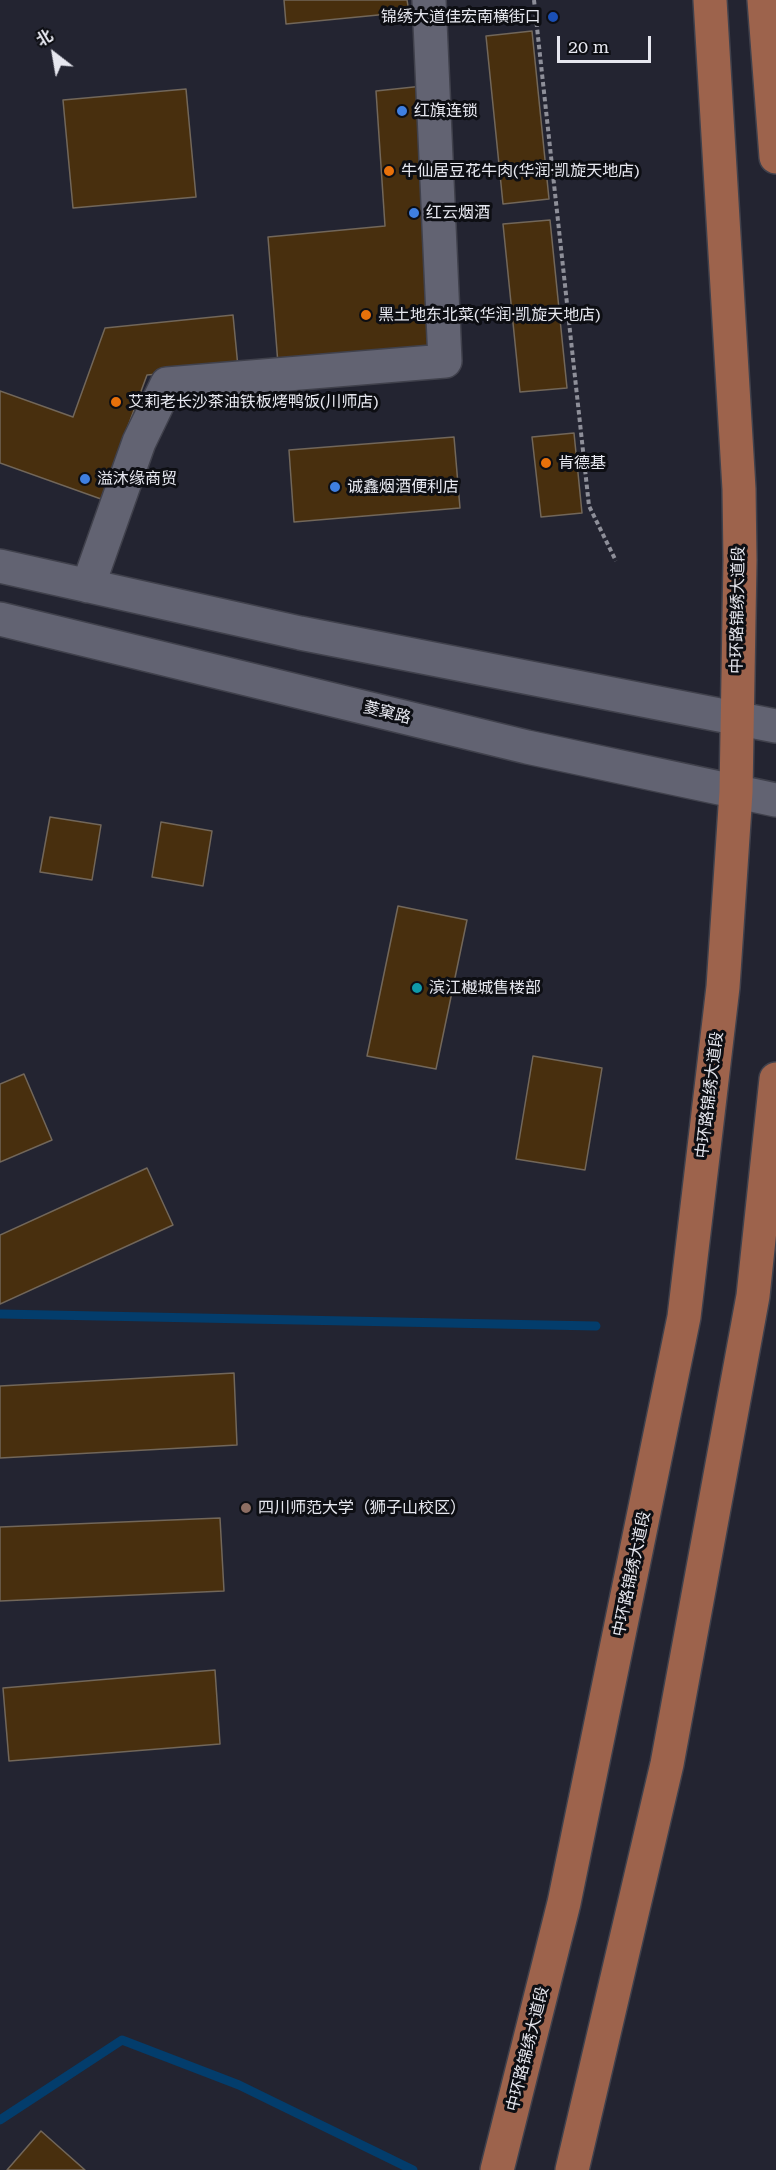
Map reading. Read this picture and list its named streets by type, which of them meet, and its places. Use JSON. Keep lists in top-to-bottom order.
{
  "streets": {
    "main road": ["中环路锦绣大道段"],
    "street": ["菱窠路"]
  },
  "crossings": [
    ["中环路锦绣大道段", "菱窠路"]
  ],
  "places": [
    "锦绣大道佳宏南横街口",
    "红旗连锁",
    "牛仙居豆花牛肉(华润·凯旋天地店)",
    "红云烟酒",
    "黑土地东北菜(华润·凯旋天地店)",
    "艾莉老长沙茶油铁板烤鸭饭(川师店)",
    "肯德基",
    "溢沐缘商贸",
    "诚鑫烟酒便利店",
    "滨江樾城售楼部",
    "四川师范大学（狮子山校区）"
  ],
  "scale_bar": "20 m",
  "north": "top left"
}
